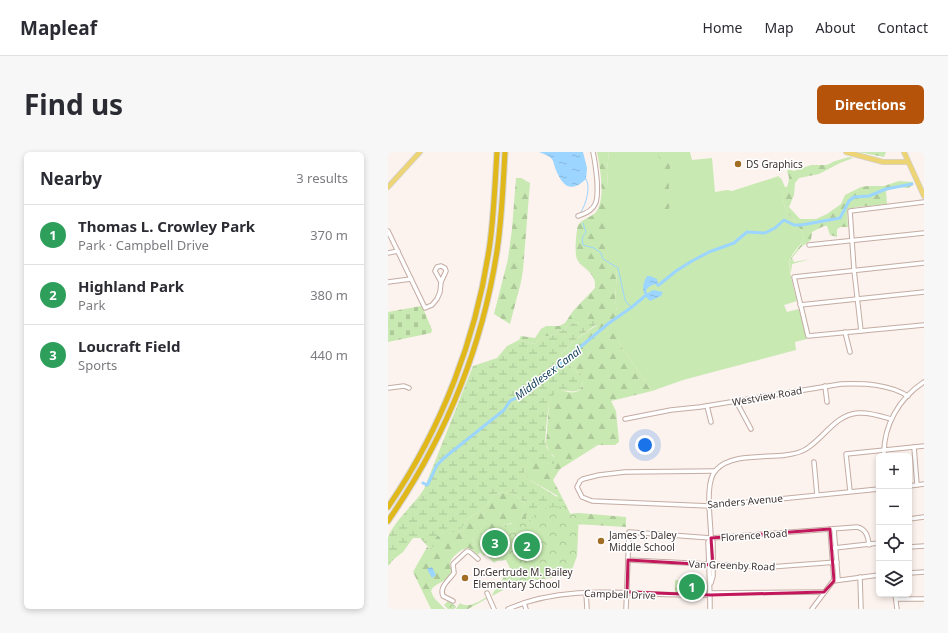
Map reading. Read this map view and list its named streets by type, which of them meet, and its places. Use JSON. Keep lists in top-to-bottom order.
{
  "streets": {
    "street": [
      "Westview Road",
      "Sanders Avenue",
      "Florence Road",
      "Van Greenby Road",
      "Campbell Drive"
    ]
  },
  "crossings": [
    ["Florence Road", "Van Greenby Road"]
  ],
  "water": ["Middlesex Canal"],
  "places": ["DS Graphics", "James S. Daley Middle School", "Dr.Gertrude M. Bailey Elementary School"],
  "page": {
    "header": "Mapleaf",
    "nav": [
      "Home",
      "Map",
      "About",
      "Contact"
    ],
    "title": "Find us",
    "buttons": "Directions",
    "heading": ["Nearby", "3 results"],
    "list": [
      {
        "mark": "1",
        "name": "Thomas L. Crowley Park",
        "note": "Park · Campbell Drive",
        "value": "370 m"
      },
      {
        "mark": "2",
        "name": "Highland Park",
        "note": "Park",
        "value": "380 m"
      },
      {
        "mark": "3",
        "name": "Loucraft Field",
        "note": "Sports",
        "value": "440 m"
      }
    ],
    "map_buttons": ["+", "−"],
    "pins": ["3", "2", "1"]
  }
}
